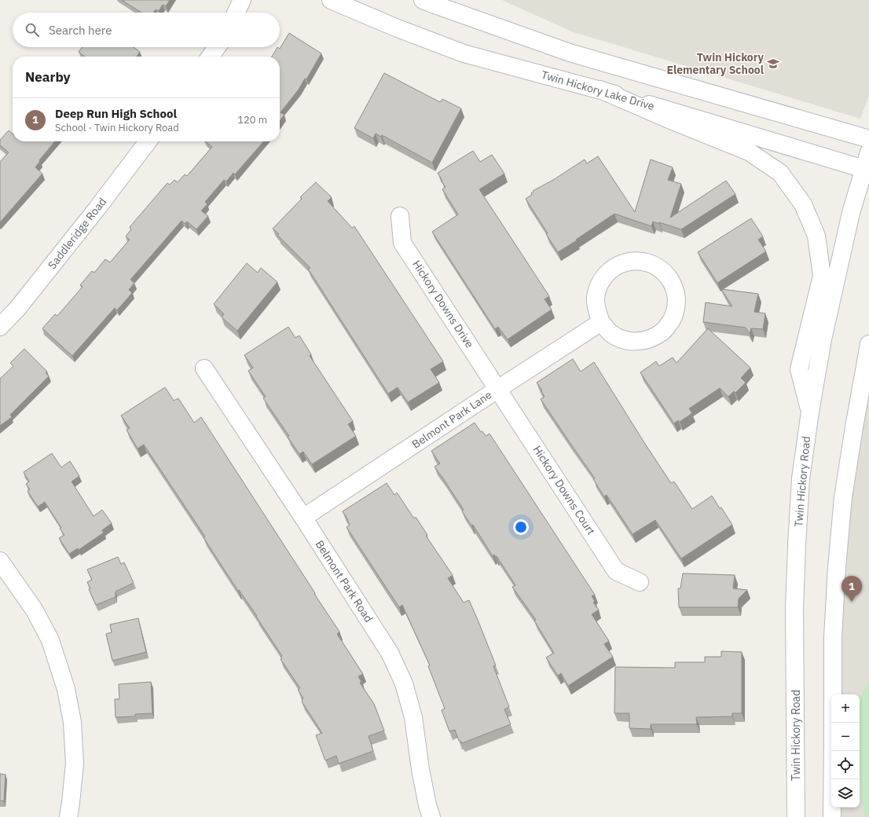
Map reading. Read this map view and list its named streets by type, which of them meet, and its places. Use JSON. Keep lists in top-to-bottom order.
{
  "streets": {
    "street": [
      "Twin Hickory Lake Drive",
      "Saddleridge Road",
      "Hickory Downs Drive",
      "Belmont Park Lane",
      "Twin Hickory Road",
      "Hickory Downs Court",
      "Belmont Park Road"
    ]
  },
  "crossings": [
    ["Twin Hickory Lake Drive", "Twin Hickory Road"],
    ["Hickory Downs Drive", "Belmont Park Lane"],
    ["Hickory Downs Drive", "Hickory Downs Court"],
    ["Belmont Park Lane", "Hickory Downs Court"],
    ["Belmont Park Lane", "Belmont Park Road"]
  ],
  "places": {
    "school or university": ["Twin Hickory Elementary School"]
  },
  "page": {
    "search": "Search here",
    "heading": "Nearby",
    "list": [
      {
        "mark": "1",
        "name": "Deep Run High School",
        "note": "School · Twin Hickory Road",
        "value": "120 m"
      }
    ],
    "pins": "1",
    "map_buttons": ["+", "−"]
  }
}
